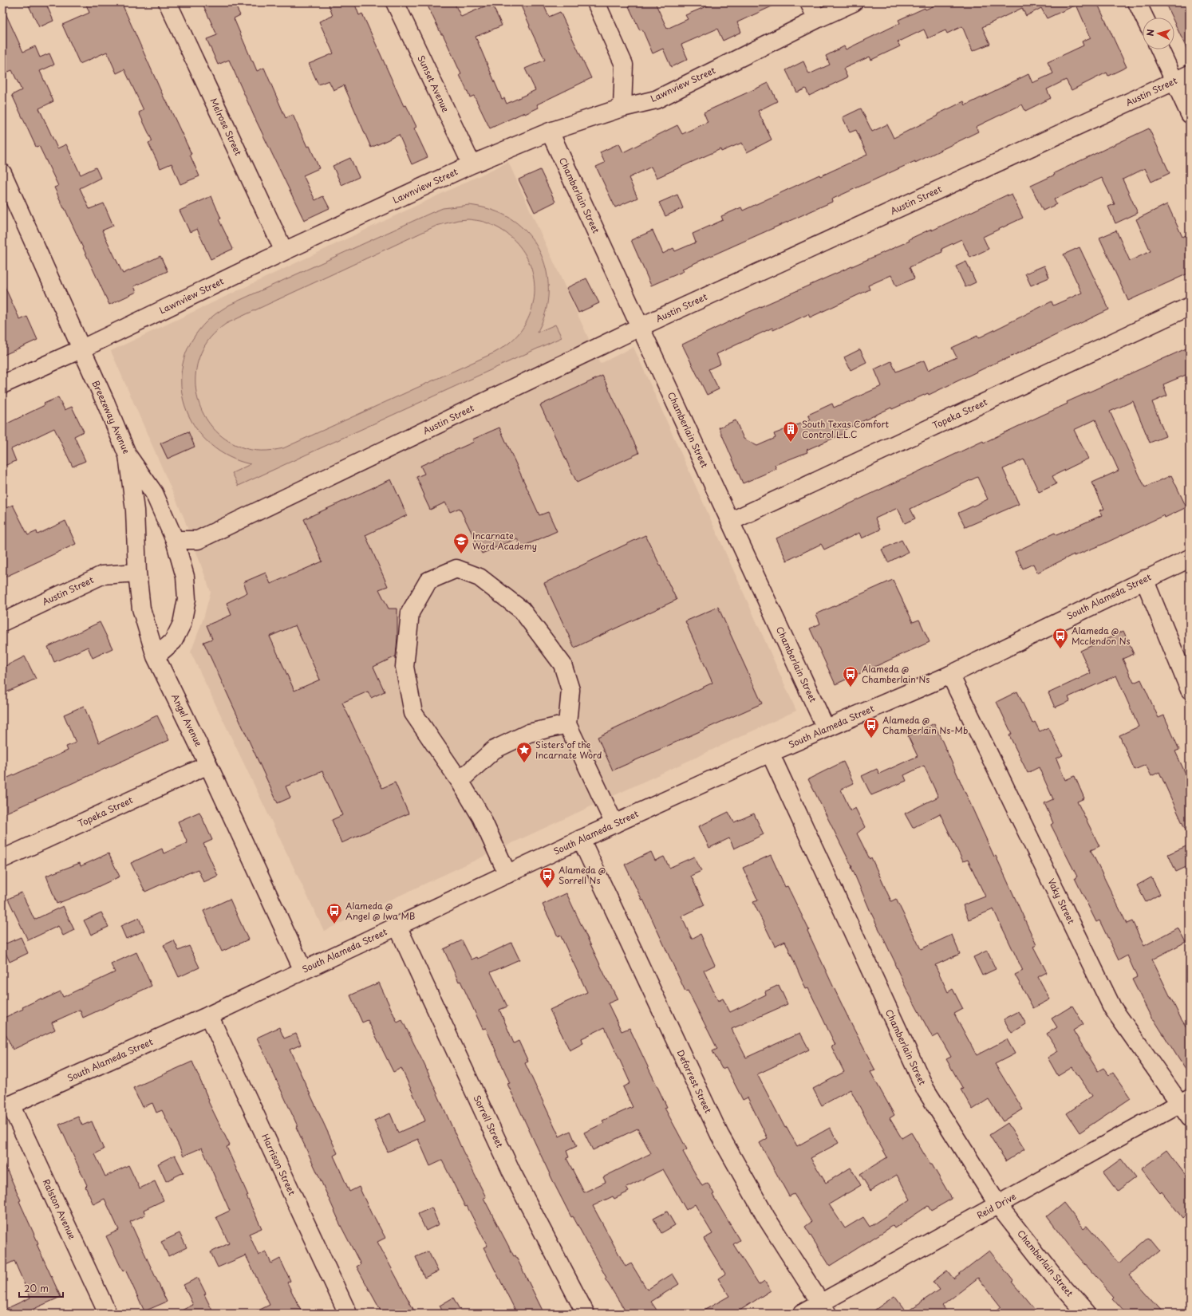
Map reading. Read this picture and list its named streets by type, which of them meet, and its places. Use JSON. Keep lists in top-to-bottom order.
{
  "streets": {
    "street": [
      "Sunset Avenue",
      "Lawnview Street",
      "Austin Street",
      "Melrose Street",
      "Chamberlain Street",
      "Topeka Street",
      "Breezeway Avenue",
      "South Alameda Street",
      "Angel Avenue",
      "Vaky Street",
      "Deforrest Street",
      "Sorrell Street",
      "Harrison Street",
      "Reid Drive",
      "Ralston Avenue"
    ]
  },
  "crossings": [
    ["Sunset Avenue", "Lawnview Street"],
    ["Lawnview Street", "Melrose Street"],
    ["Lawnview Street", "Chamberlain Street"],
    ["Lawnview Street", "Breezeway Avenue"],
    ["Austin Street", "Chamberlain Street"],
    ["Austin Street", "Breezeway Avenue"],
    ["Austin Street", "Angel Avenue"],
    ["Chamberlain Street", "Topeka Street"],
    ["Chamberlain Street", "South Alameda Street"],
    ["Chamberlain Street", "Reid Drive"],
    ["Topeka Street", "Angel Avenue"],
    ["Breezeway Avenue", "Angel Avenue"],
    ["South Alameda Street", "Angel Avenue"],
    ["South Alameda Street", "Vaky Street"],
    ["South Alameda Street", "Deforrest Street"],
    ["South Alameda Street", "Sorrell Street"],
    ["South Alameda Street", "Harrison Street"],
    ["South Alameda Street", "Ralston Avenue"],
    ["Vaky Street", "Reid Drive"],
    ["Deforrest Street", "Reid Drive"]
  ],
  "places": {
    "building": ["South Texas Comfort Control L.L.C"],
    "school or university": ["Incarnate Word Academy"],
    "bus stop": [
      "Alameda @ Mcclendon Ns",
      "Alameda @ Chamberlain Ns",
      "Alameda @ Chamberlain Ns-Mb",
      "Alameda @ Sorrell Ns",
      "Alameda @ Angel @ Iwa MB"
    ],
    "place": ["Sisters of the Incarnate Word"]
  },
  "scale_bar": "20 m",
  "north": "left"
}
